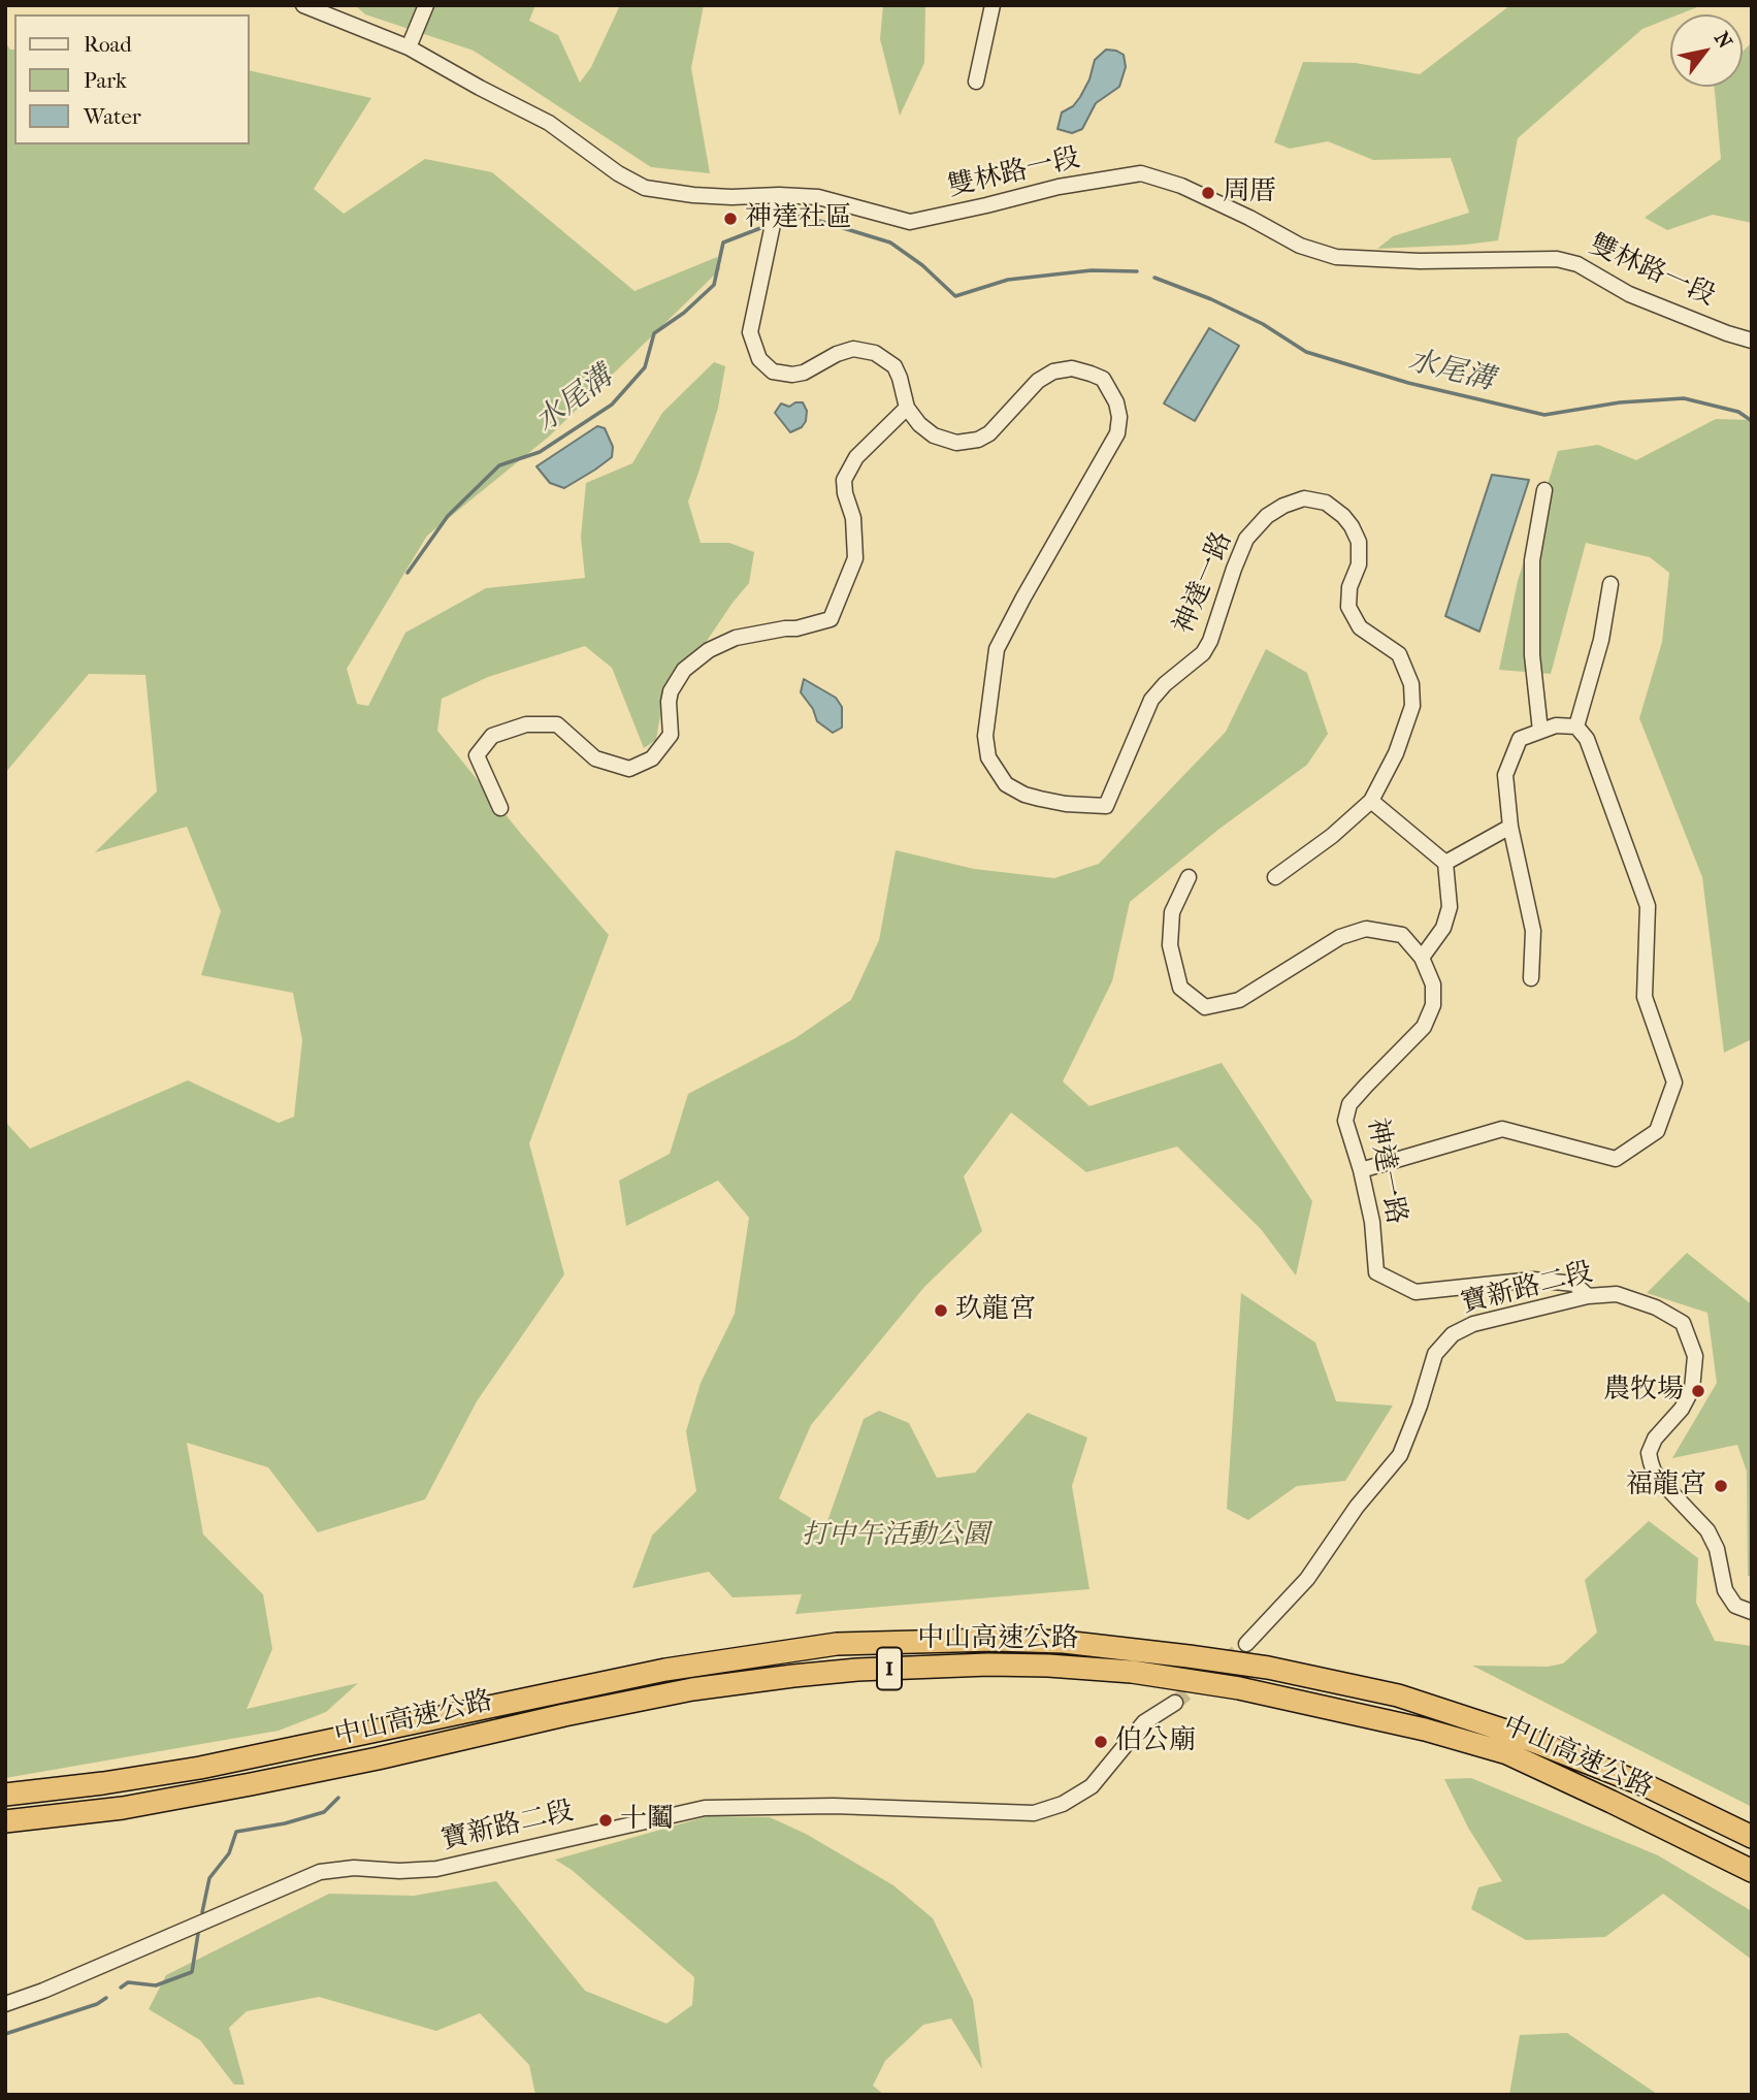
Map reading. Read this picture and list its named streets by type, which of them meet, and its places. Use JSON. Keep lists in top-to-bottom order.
{
  "streets": {
    "highway": ["中山高速公路", "1"],
    "street": ["雙林路一段", "神達一路", "寶新路二段"]
  },
  "crossings": [
    ["雙林路一段", "神達一路"],
    ["神達一路", "寶新路二段"]
  ],
  "water": ["水尾溝"],
  "parks": ["打中午活動公園"],
  "places": [
    "周厝",
    "神達社區",
    "玖龍宮",
    "農牧場",
    "福龍宮",
    "伯公廟",
    "十鬮"
  ],
  "legend": ["Road", "Park", "Water"],
  "north": "top right"
}
